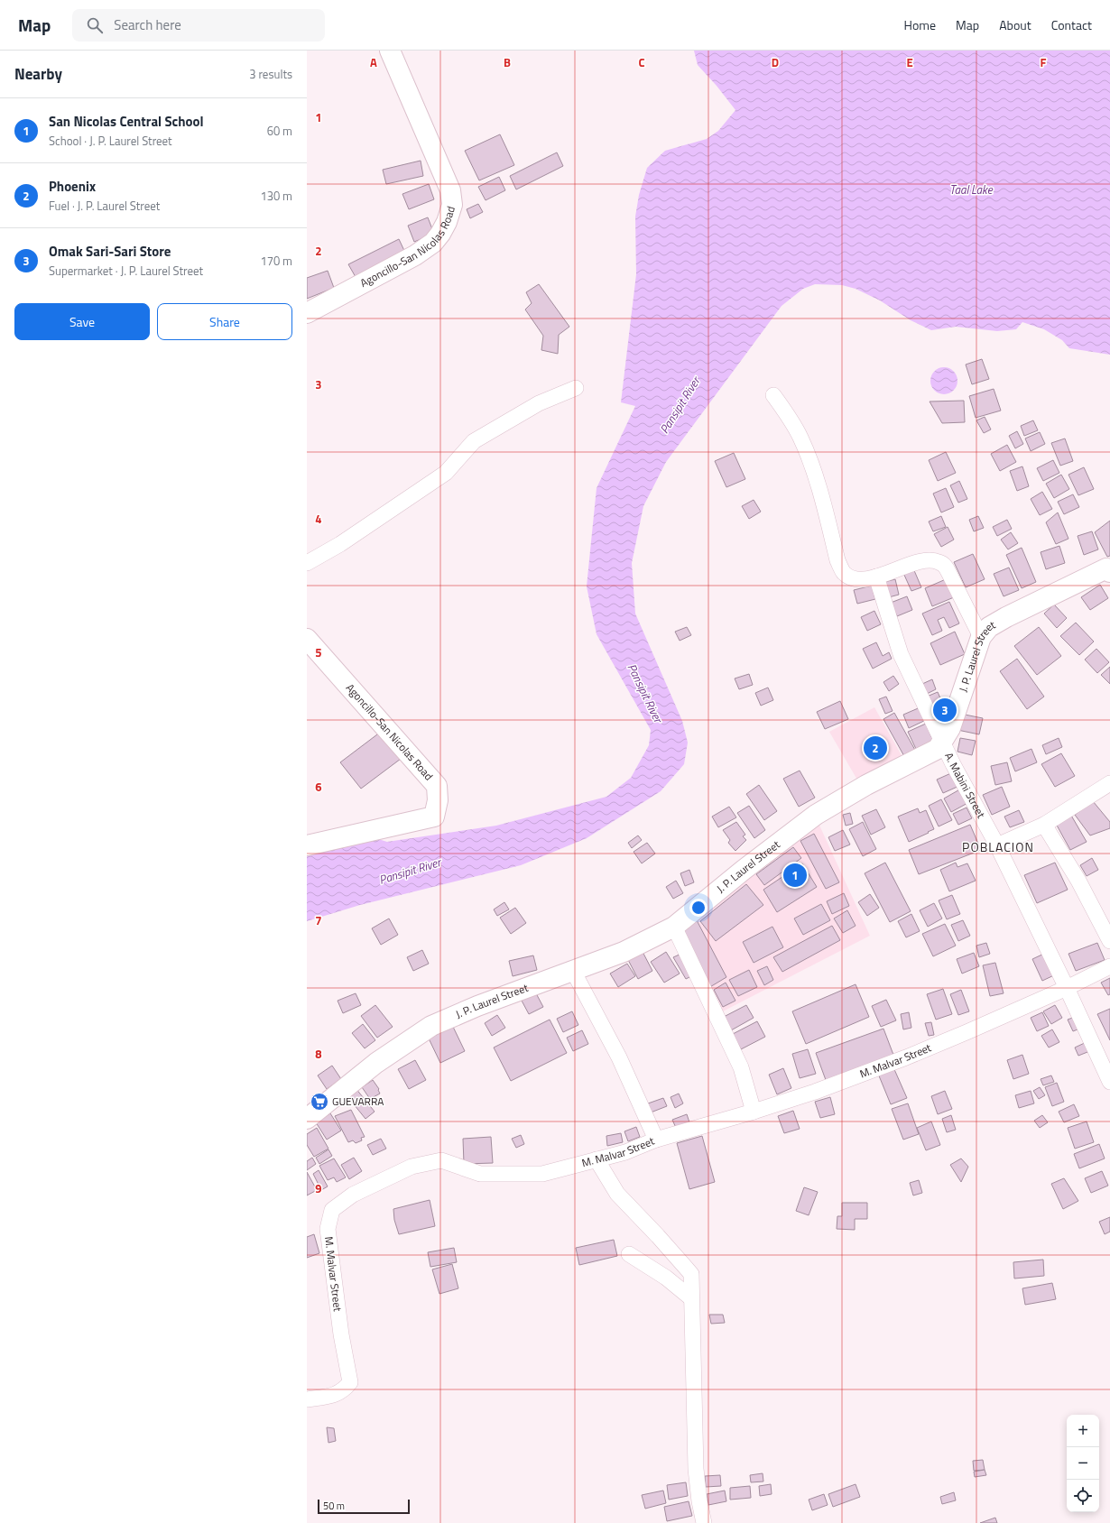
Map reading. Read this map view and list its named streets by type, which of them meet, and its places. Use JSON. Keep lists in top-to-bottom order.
{
  "streets": {
    "main road": ["Agoncillo-San Nicolas Road", "J. P. Laurel Street"],
    "street": ["A. Mabini Street", "M. Malvar Street"]
  },
  "crossings": [
    ["J. P. Laurel Street", "A. Mabini Street"],
    ["A. Mabini Street", "M. Malvar Street"]
  ],
  "districts": ["POBLACION"],
  "water": ["Taal Lake", "Pansipit River"],
  "places": {
    "supermarket": ["GUEVARRA"]
  },
  "scale_bar": "50 m",
  "page": {
    "header": "Map",
    "search": "Search here",
    "nav": [
      "Home",
      "Map",
      "About",
      "Contact"
    ],
    "heading": ["Nearby", "3 results"],
    "list": [
      {
        "mark": "1",
        "name": "San Nicolas Central School",
        "note": "School · J. P. Laurel Street",
        "value": "60 m"
      },
      {
        "mark": "2",
        "name": "Phoenix",
        "note": "Fuel · J. P. Laurel Street",
        "value": "130 m"
      },
      {
        "mark": "3",
        "name": "Omak Sari-Sari Store",
        "note": "Supermarket · J. P. Laurel Street",
        "value": "170 m"
      }
    ],
    "buttons": ["Save", "Share"],
    "pins": ["3", "2", "1"],
    "map_buttons": ["+", "−"],
    "scale": "50 m"
  },
  "grid": {
    "columns": [
      "A",
      "B",
      "C",
      "D",
      "E",
      "F"
    ],
    "rows": [
      "1",
      "2",
      "3",
      "4",
      "5",
      "6",
      "7",
      "8",
      "9"
    ]
  }
}
